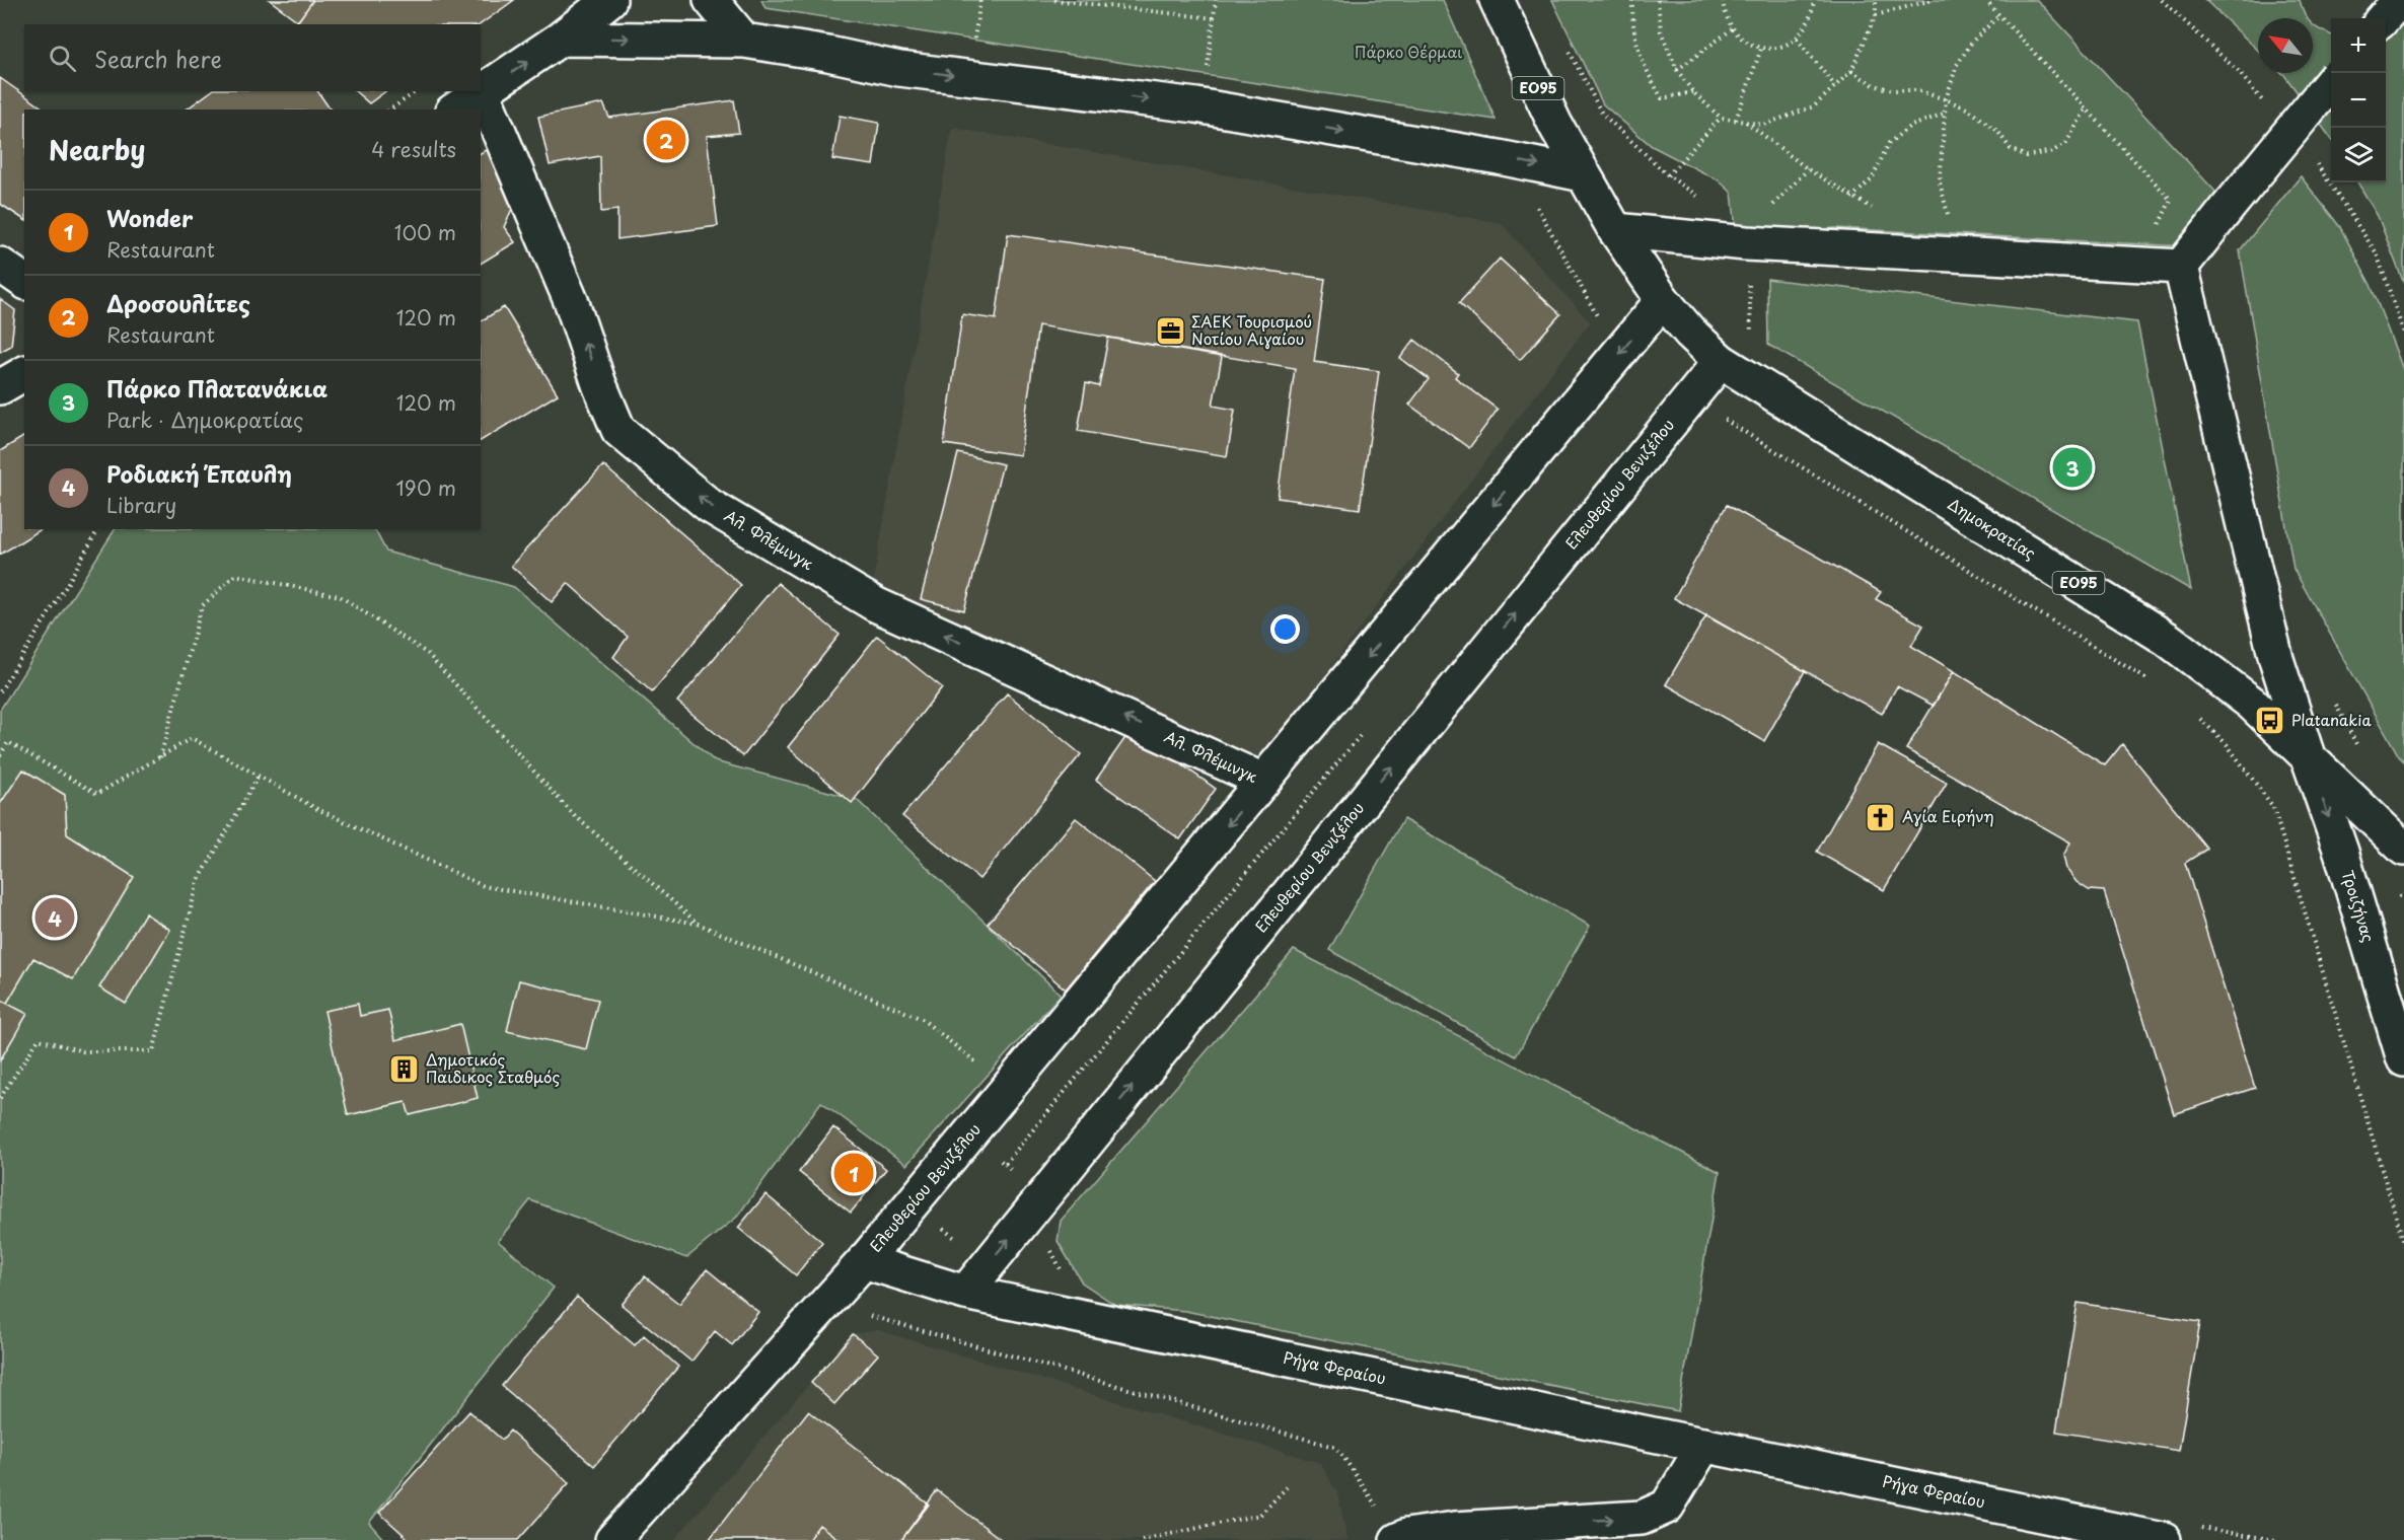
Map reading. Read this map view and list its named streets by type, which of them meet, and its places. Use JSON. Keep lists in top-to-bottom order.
{
  "streets": {
    "street": [
      "ΕΟ95",
      "Ελευθερίου Βενιζέλου",
      "Δημοκρατίας",
      "Αλ. Φλέμινγκ",
      "Τροιζήνας",
      "Ρήγα Φεραίου"
    ]
  },
  "crossings": [
    ["ΕΟ95", "Δημοκρατίας"],
    ["Ελευθερίου Βενιζέλου", "Δημοκρατίας"],
    ["Ελευθερίου Βενιζέλου", "Αλ. Φλέμινγκ"],
    ["Ελευθερίου Βενιζέλου", "Ρήγα Φεραίου"],
    ["Δημοκρατίας", "Τροιζήνας"]
  ],
  "one_way": ["Αλ. Φλέμινγκ", "Τροιζήνας"],
  "parks": ["Πάρκο Θέρμαι"],
  "places": {
    "office": ["ΣΑΕΚ Τουρισμού Νοτίου Αιγαίου"],
    "bus stop": ["Platanakia"],
    "church": ["Αγία Ειρήνη"],
    "building": ["Δημοτικός Παιδικος Σταθμός"]
  },
  "north": "top left",
  "page": {
    "map_buttons": ["+", "−"],
    "search": "Search here",
    "heading": ["Nearby", "4 results"],
    "pins": [
      "2",
      "3",
      "4",
      "1"
    ],
    "list": [
      {
        "mark": "1",
        "name": "Wonder",
        "note": "Restaurant",
        "value": "100 m"
      },
      {
        "mark": "2",
        "name": "Δροσουλίτες",
        "note": "Restaurant",
        "value": "120 m"
      },
      {
        "mark": "3",
        "name": "Πάρκο Πλατανάκια",
        "note": "Park · Δημοκρατίας",
        "value": "120 m"
      },
      {
        "mark": "4",
        "name": "Ροδιακή Έπαυλη",
        "note": "Library",
        "value": "190 m"
      }
    ]
  }
}
